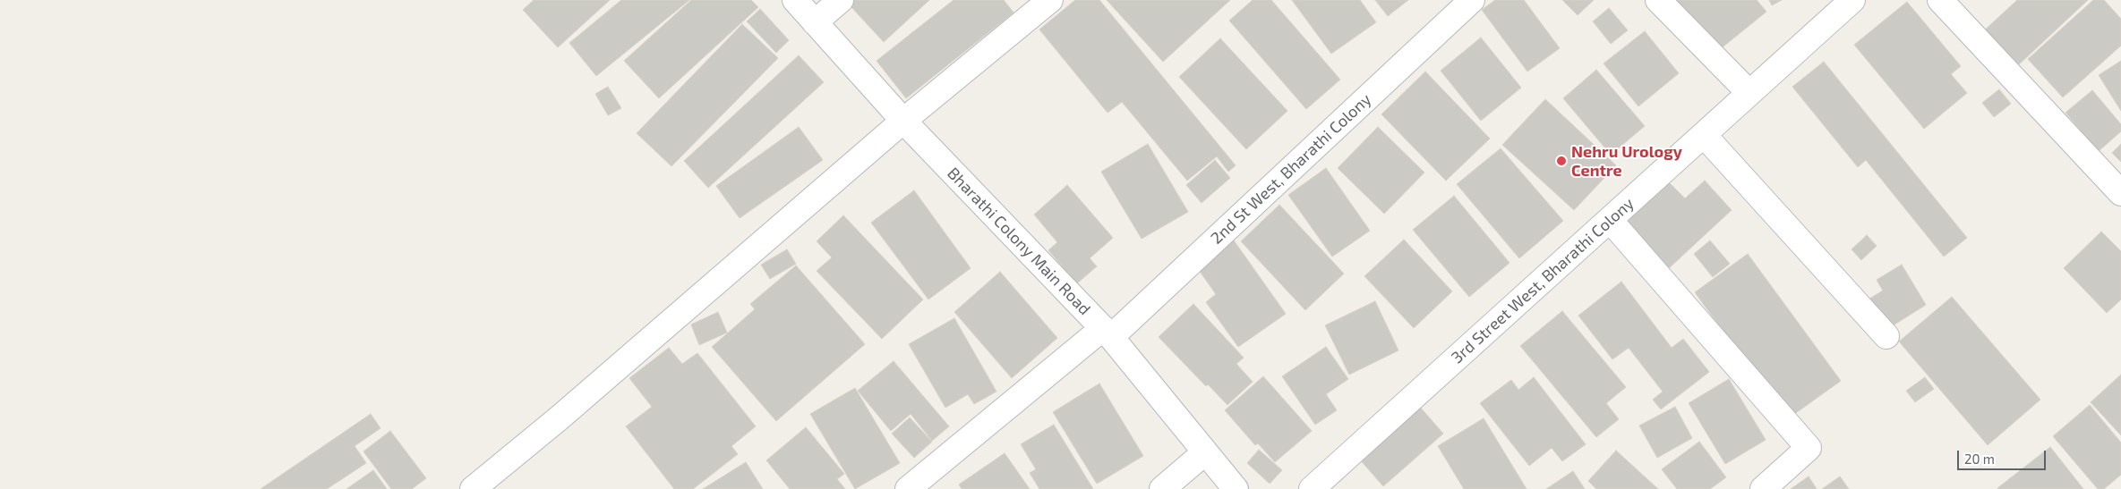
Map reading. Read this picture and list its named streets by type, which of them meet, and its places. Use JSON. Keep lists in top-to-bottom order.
{
  "streets": {
    "street": ["2nd St West, Bharathi Colony", "Bharathi Colony Main Road", "3rd Street West, Bharathi Colony"]
  },
  "crossings": [
    ["2nd St West, Bharathi Colony", "Bharathi Colony Main Road"]
  ],
  "places": ["Nehru Urology Centre"],
  "scale_bar": "20 m"
}
